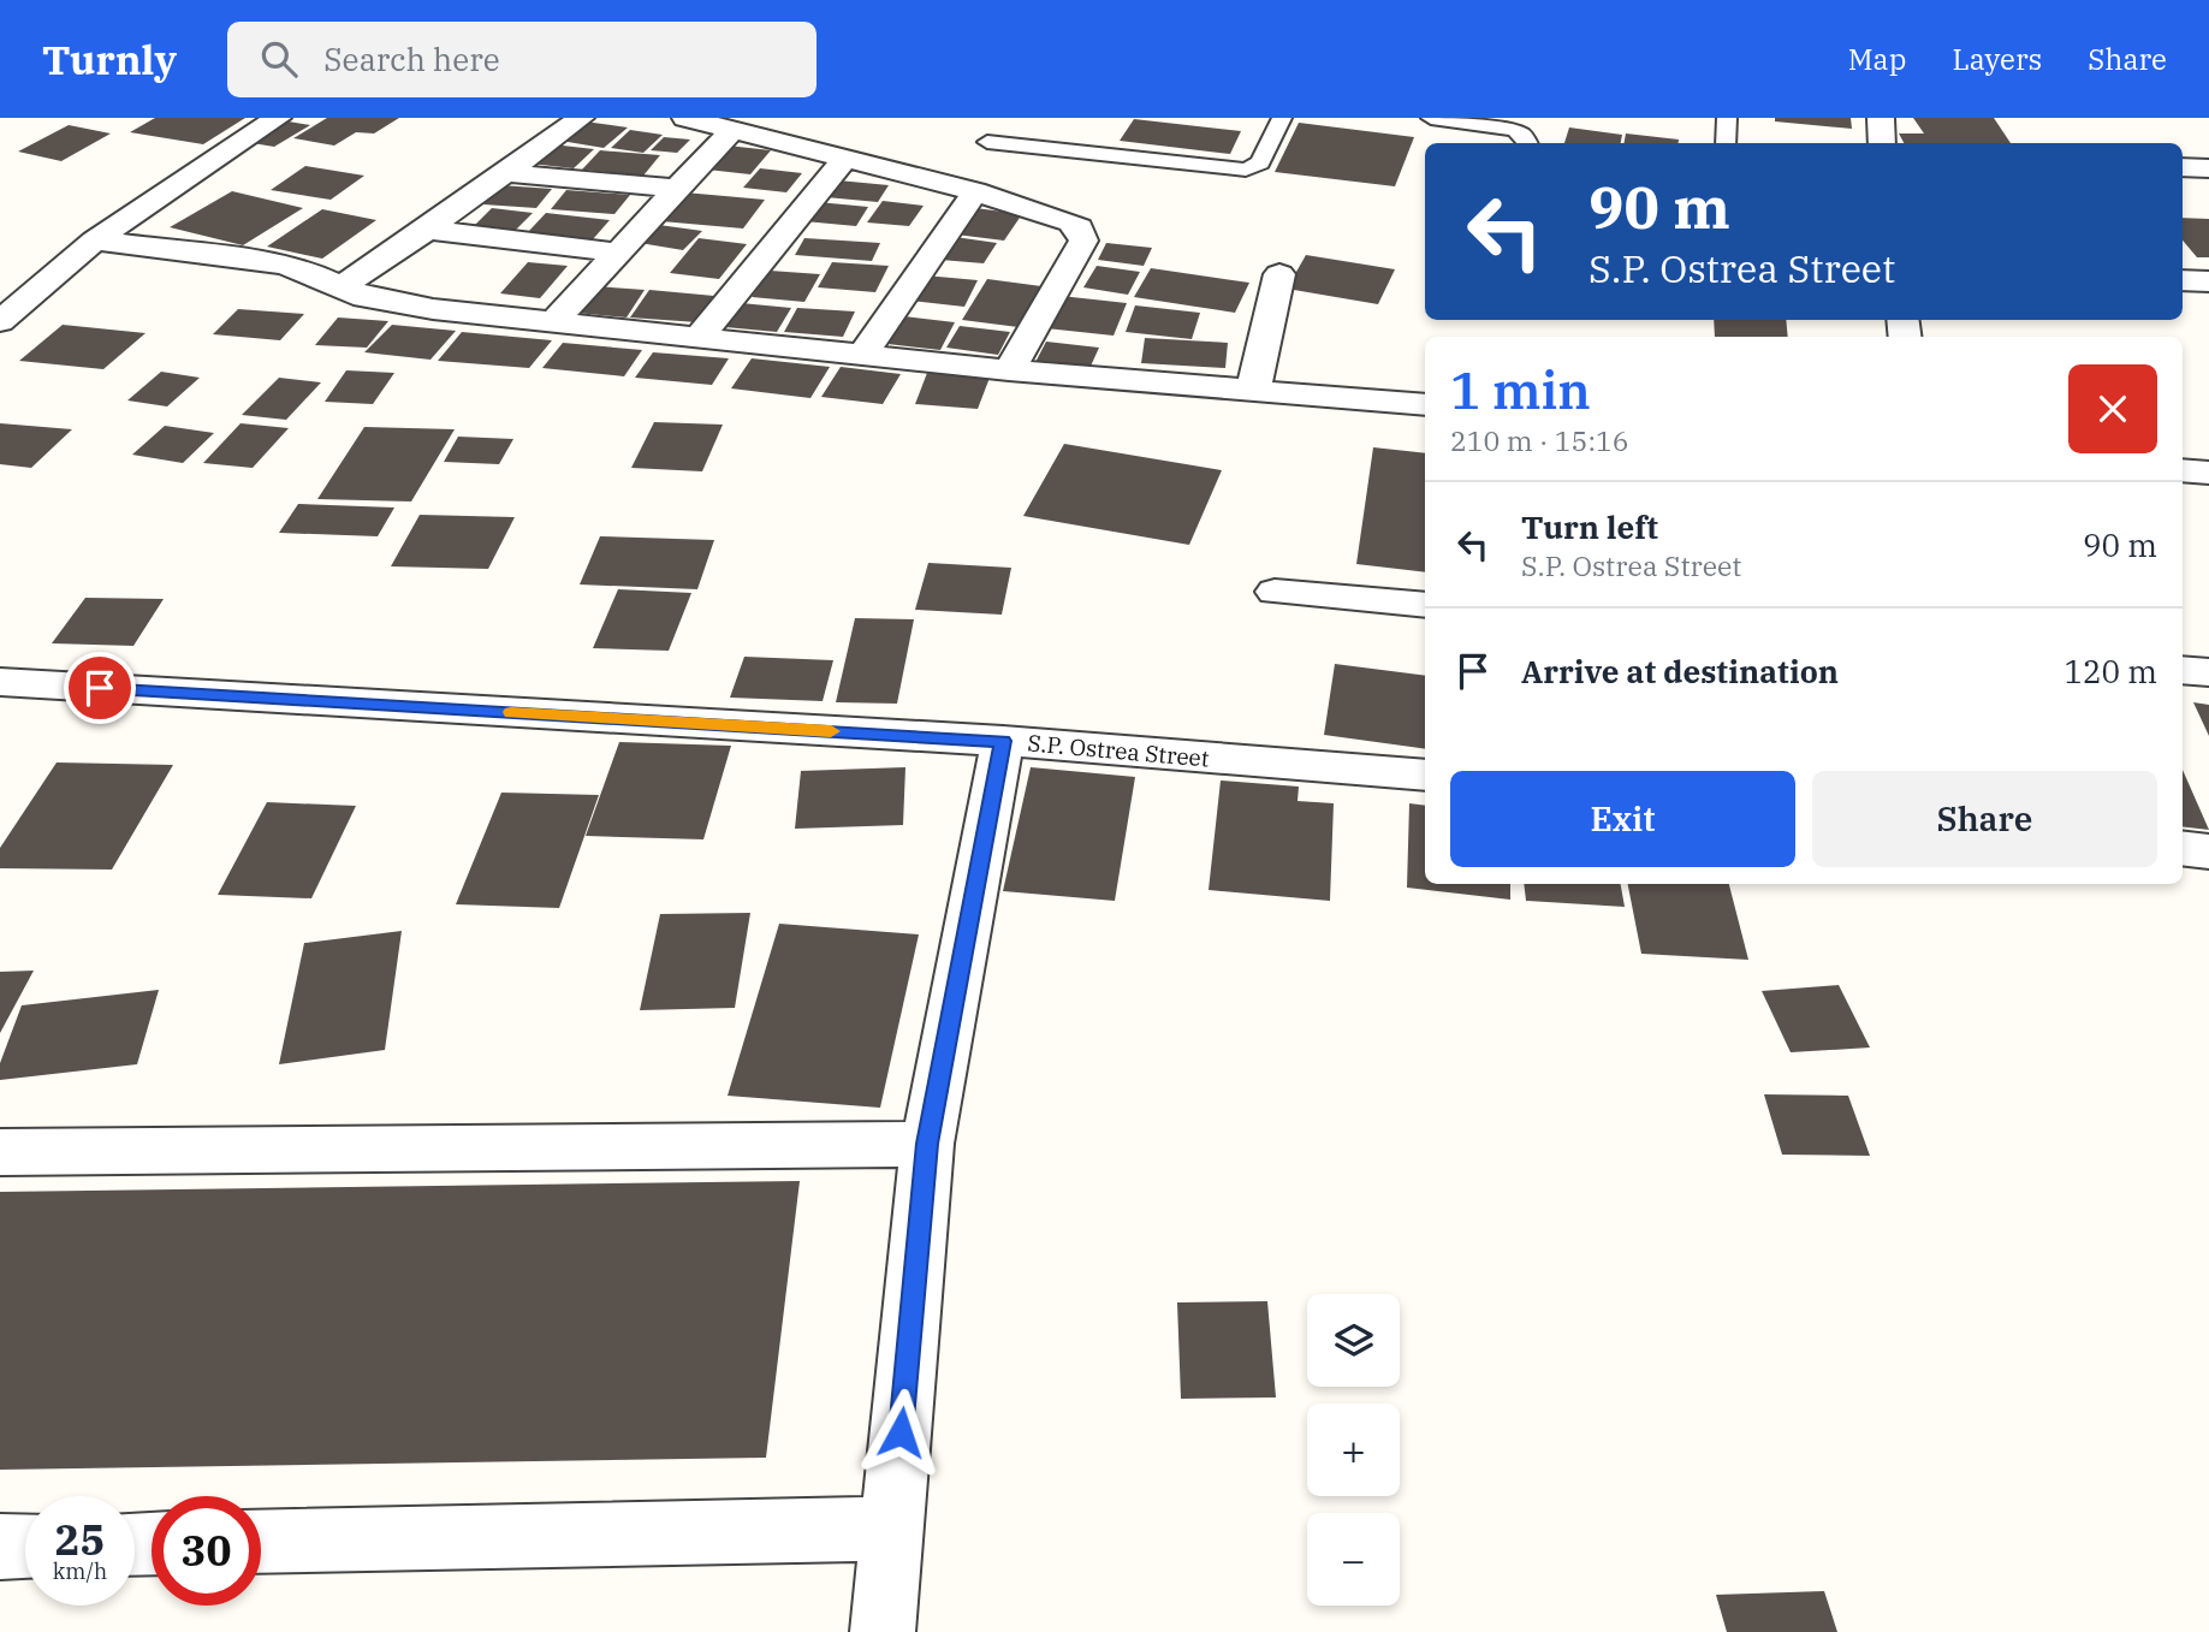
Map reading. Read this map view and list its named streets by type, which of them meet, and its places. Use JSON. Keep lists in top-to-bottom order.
{
  "streets": {
    "street": ["S.P. Ostrea Street"]
  },
  "page": {
    "header": "Turnly",
    "search": "Search here",
    "nav": ["Map", "Layers", "Share"],
    "turn": ["90 m", "S.P. Ostrea Street"],
    "heading": ["1 min", "210 m · 15:16"],
    "list": [
      {
        "name": "Turn left",
        "note": "S.P. Ostrea Street",
        "value": "90 m"
      },
      {
        "name": "Arrive at destination",
        "value": "120 m"
      }
    ],
    "buttons": ["Exit", "Share"],
    "map_buttons": ["+", "−"],
    "speed": "25 km/h",
    "limit": "30"
  }
}
